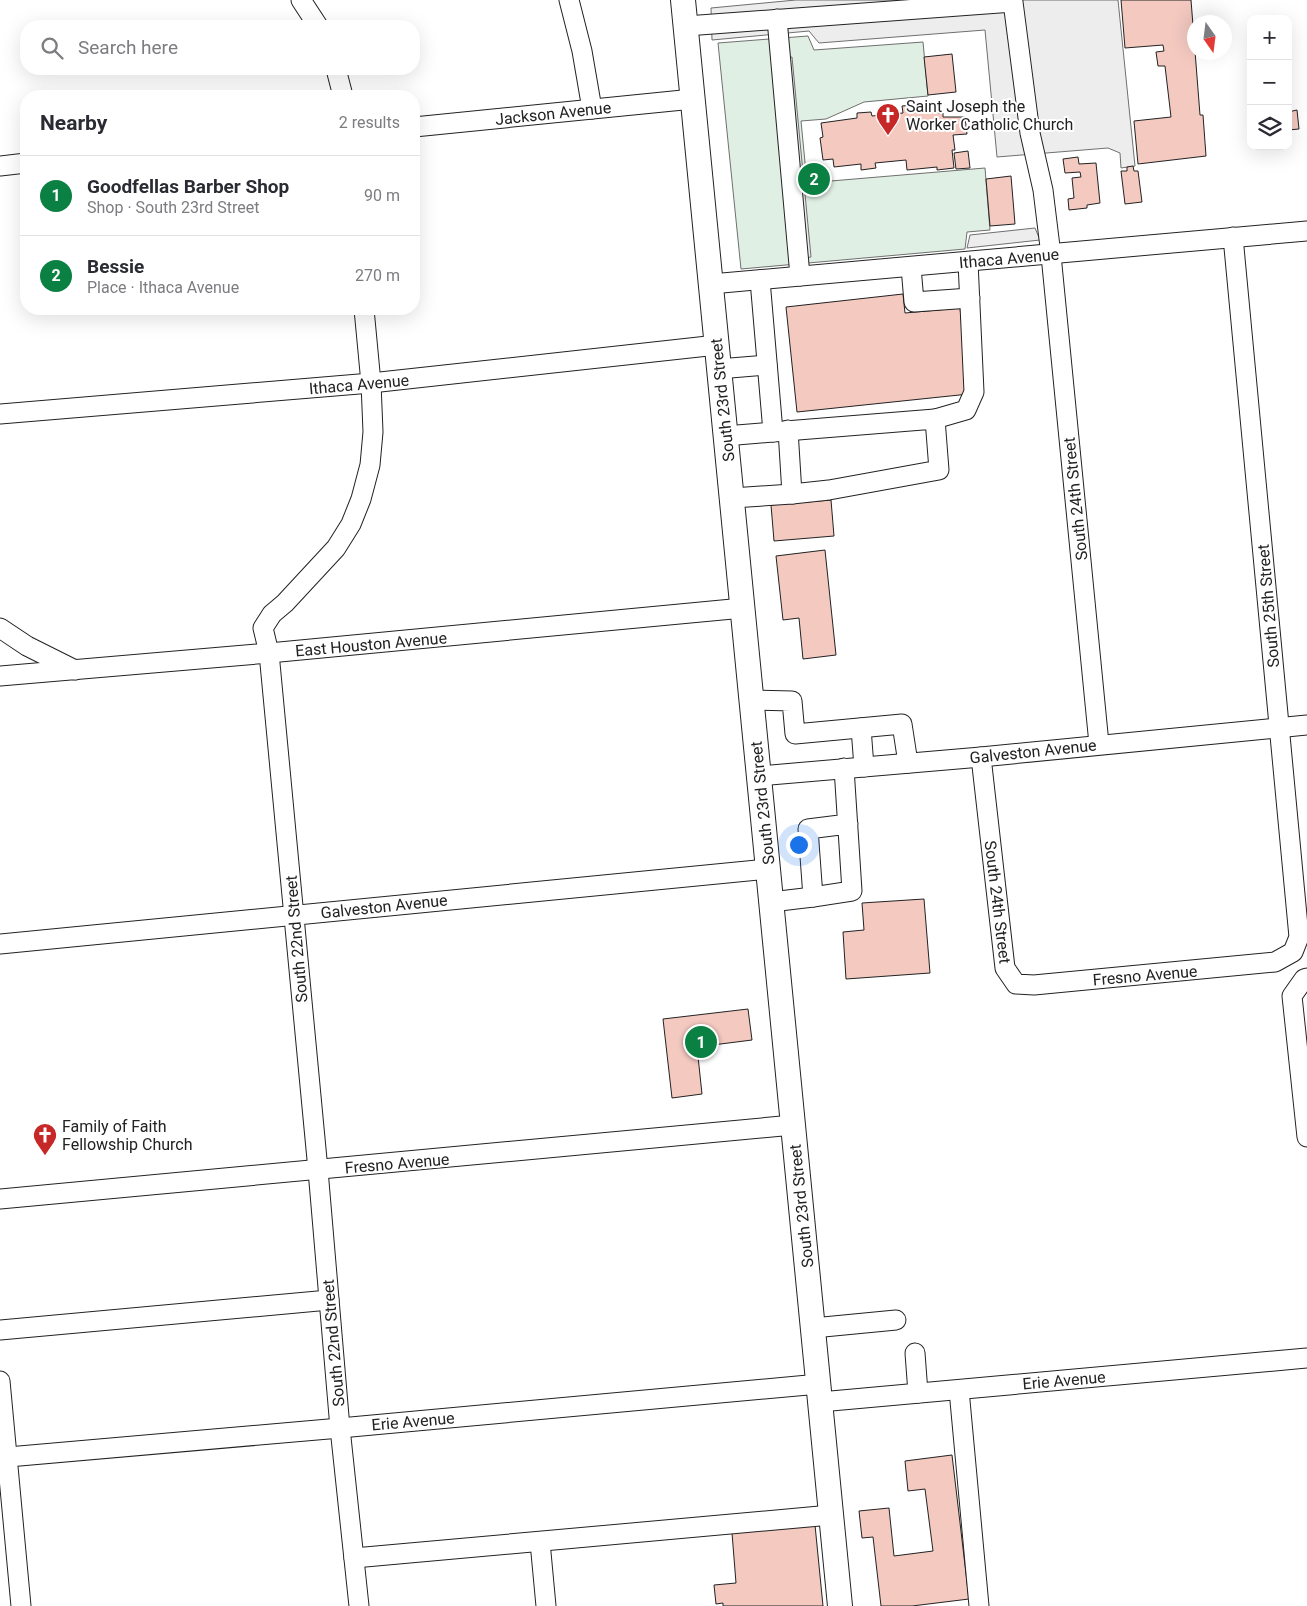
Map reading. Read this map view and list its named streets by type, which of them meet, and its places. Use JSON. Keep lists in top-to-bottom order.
{
  "streets": {
    "main road": ["South 23rd Street"],
    "street": [
      "Jackson Avenue",
      "Ithaca Avenue",
      "South 24th Street",
      "South 25th Street",
      "East Houston Avenue",
      "Galveston Avenue",
      "South 22nd Street",
      "Fresno Avenue",
      "Erie Avenue"
    ]
  },
  "crossings": [
    ["Jackson Avenue", "South 23rd Street"],
    ["Ithaca Avenue", "South 23rd Street"],
    ["Ithaca Avenue", "South 24th Street"],
    ["Ithaca Avenue", "South 25th Street"],
    ["Ithaca Avenue", "South 22nd Street"],
    ["South 23rd Street", "East Houston Avenue"],
    ["South 23rd Street", "Galveston Avenue"],
    ["South 23rd Street", "Fresno Avenue"],
    ["South 23rd Street", "Erie Avenue"],
    ["South 24th Street", "Galveston Avenue"],
    ["South 24th Street", "Fresno Avenue"],
    ["South 25th Street", "Galveston Avenue"],
    ["South 25th Street", "Fresno Avenue"],
    ["East Houston Avenue", "South 22nd Street"],
    ["Galveston Avenue", "South 22nd Street"],
    ["South 22nd Street", "Fresno Avenue"],
    ["South 22nd Street", "Erie Avenue"]
  ],
  "places": {
    "church": ["Saint Joseph the Worker Catholic Church", "Family of Faith Fellowship Church"]
  },
  "north": "bottom",
  "page": {
    "map_buttons": ["+", "−"],
    "search": "Search here",
    "heading": ["Nearby", "2 results"],
    "list": [
      {
        "mark": "1",
        "name": "Goodfellas Barber Shop",
        "note": "Shop · South 23rd Street",
        "value": "90 m"
      },
      {
        "mark": "2",
        "name": "Bessie",
        "note": "Place · Ithaca Avenue",
        "value": "270 m"
      }
    ],
    "pins": ["2", "1"]
  }
}
